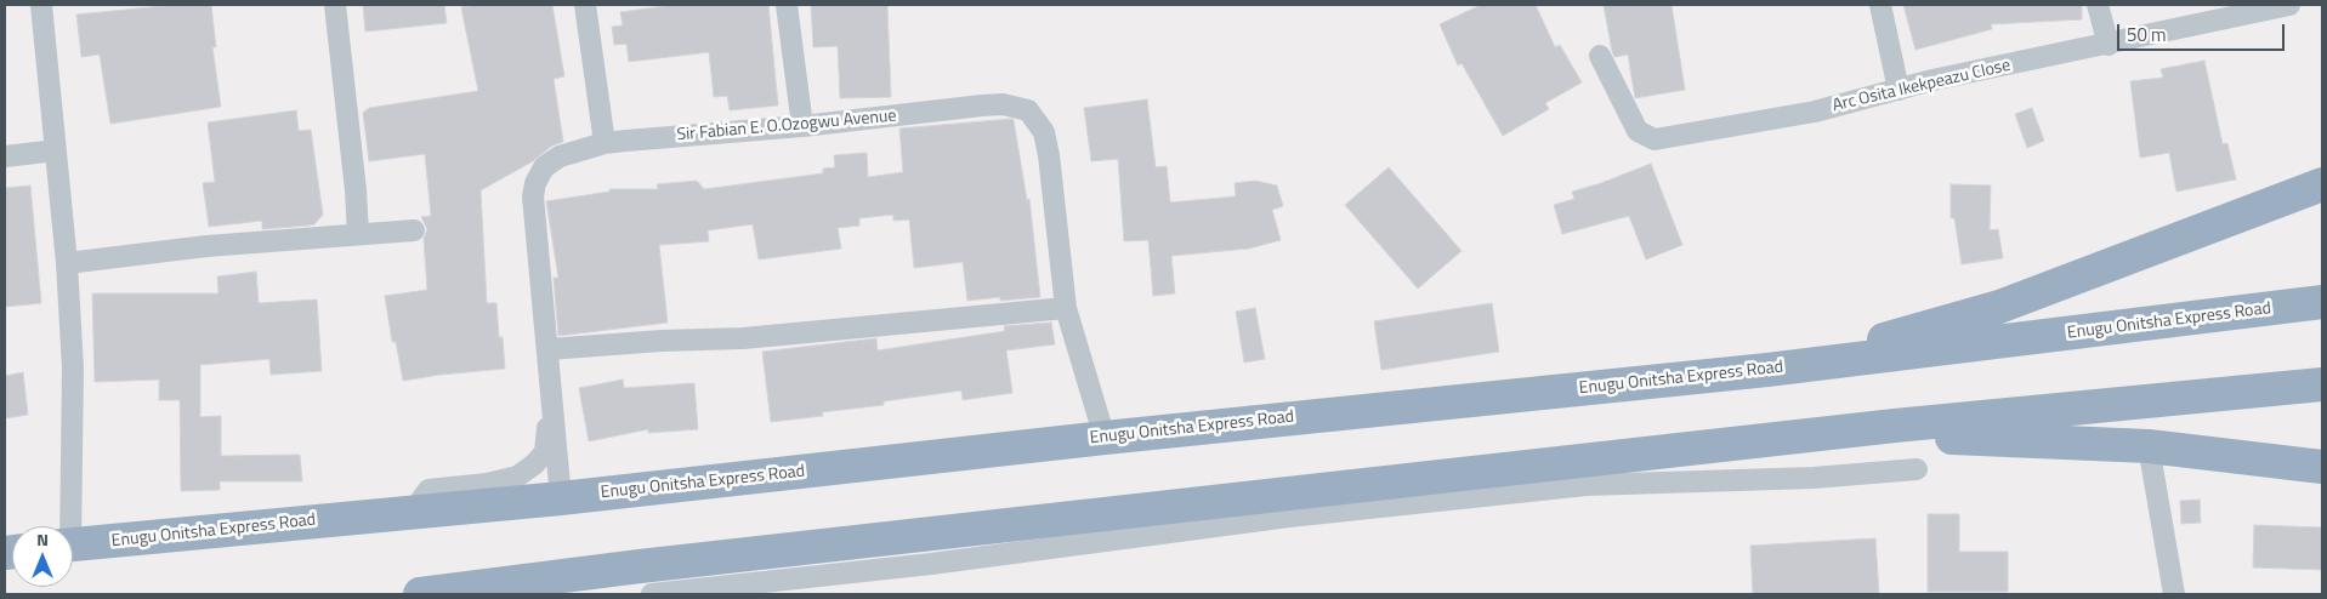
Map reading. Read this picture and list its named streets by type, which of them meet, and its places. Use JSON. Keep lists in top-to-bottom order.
{
  "streets": {
    "highway": ["Enugu Onitsha Express Road"],
    "street": ["Arc Osita Ikekpeazu Close", "Sir Fabian E. O.Ozogwu Avenue"]
  },
  "crossings": [
    ["Sir Fabian E. O.Ozogwu Avenue", "Enugu Onitsha Express Road"]
  ],
  "scale_bar": "50 m",
  "north": "top"
}
